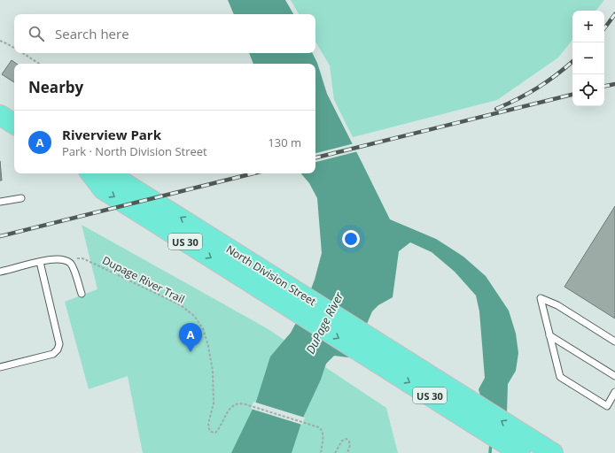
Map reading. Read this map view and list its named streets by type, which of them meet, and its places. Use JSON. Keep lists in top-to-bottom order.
{
  "streets": {
    "main road": ["US 30", "North Division Street"],
    "path": ["Dupage River Trail"]
  },
  "water": ["DuPage River"],
  "page": {
    "map_buttons": ["+", "−"],
    "search": "Search here",
    "heading": "Nearby",
    "list": [
      {
        "mark": "A",
        "name": "Riverview Park",
        "note": "Park · North Division Street",
        "value": "130 m"
      }
    ],
    "pins": "A"
  }
}
